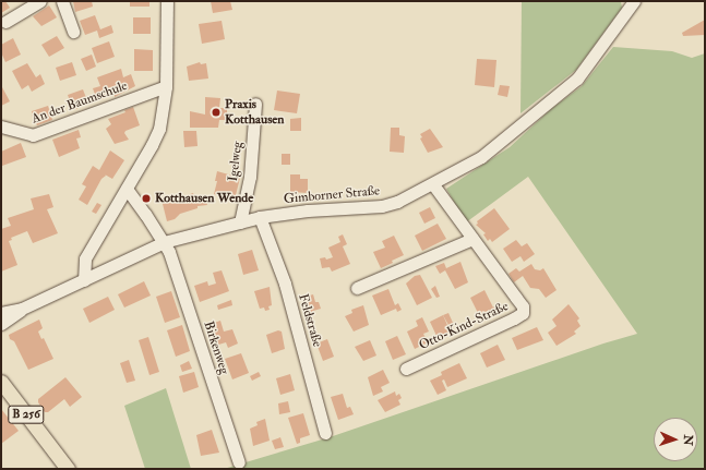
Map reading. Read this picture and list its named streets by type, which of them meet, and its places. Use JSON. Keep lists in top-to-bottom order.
{
  "streets": {
    "main road": ["B 256"],
    "street": [
      "An der Baumschule",
      "Igelweg",
      "Gimborner Straße",
      "Feldstraße",
      "Otto-Kind-Straße",
      "Birkenweg"
    ]
  },
  "crossings": [
    ["Igelweg", "Gimborner Straße"],
    ["Gimborner Straße", "Feldstraße"],
    ["Gimborner Straße", "Otto-Kind-Straße"],
    ["Gimborner Straße", "Birkenweg"]
  ],
  "places": ["Praxis Kotthausen", "Kotthausen Wende"],
  "north": "right"
}
